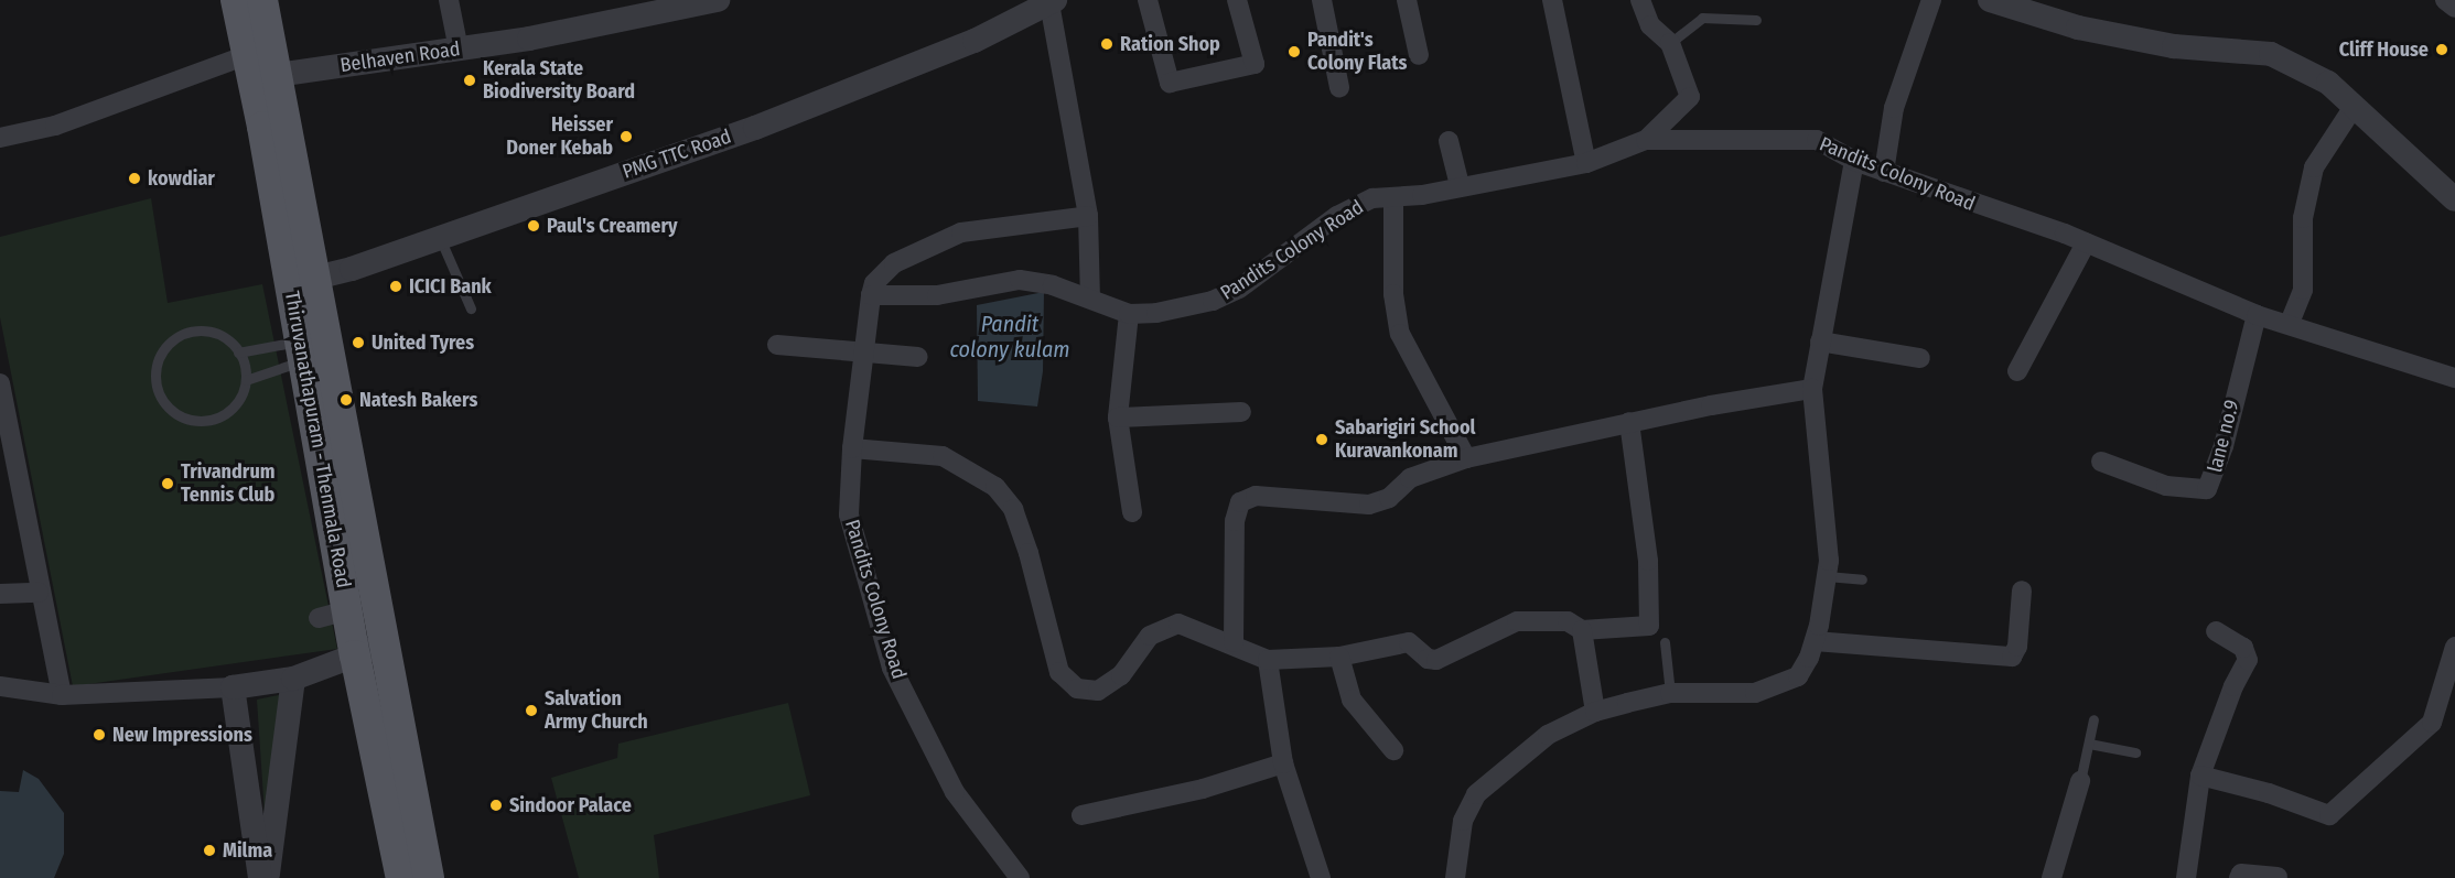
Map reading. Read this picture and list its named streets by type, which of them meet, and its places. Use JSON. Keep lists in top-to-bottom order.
{
  "streets": {
    "main road": ["Thiruvanathapuram - Thenmala Road"],
    "street": [
      "Belhaven Road",
      "PMG TTC Road",
      "Pandits Colony Road",
      "lane no.9"
    ]
  },
  "crossings": [
    ["PMG TTC Road", "Thiruvanathapuram - Thenmala Road"],
    ["Pandits Colony Road", "lane no.9"]
  ],
  "water": ["Pandit colony kulam"],
  "places": [
    "Ration Shop",
    "Cliff House",
    "Pandit's Colony Flats",
    "Kerala State Biodiversity Board",
    "Heisser Doner Kebab",
    "kowdiar",
    "Paul's Creamery",
    "ICICI Bank",
    "United Tyres",
    "Natesh Bakers",
    "Sabarigiri School Kuravankonam",
    "Trivandrum Tennis Club",
    "Salvation Army Church",
    "New Impressions",
    "Sindoor Palace",
    "Milma"
  ]
}
